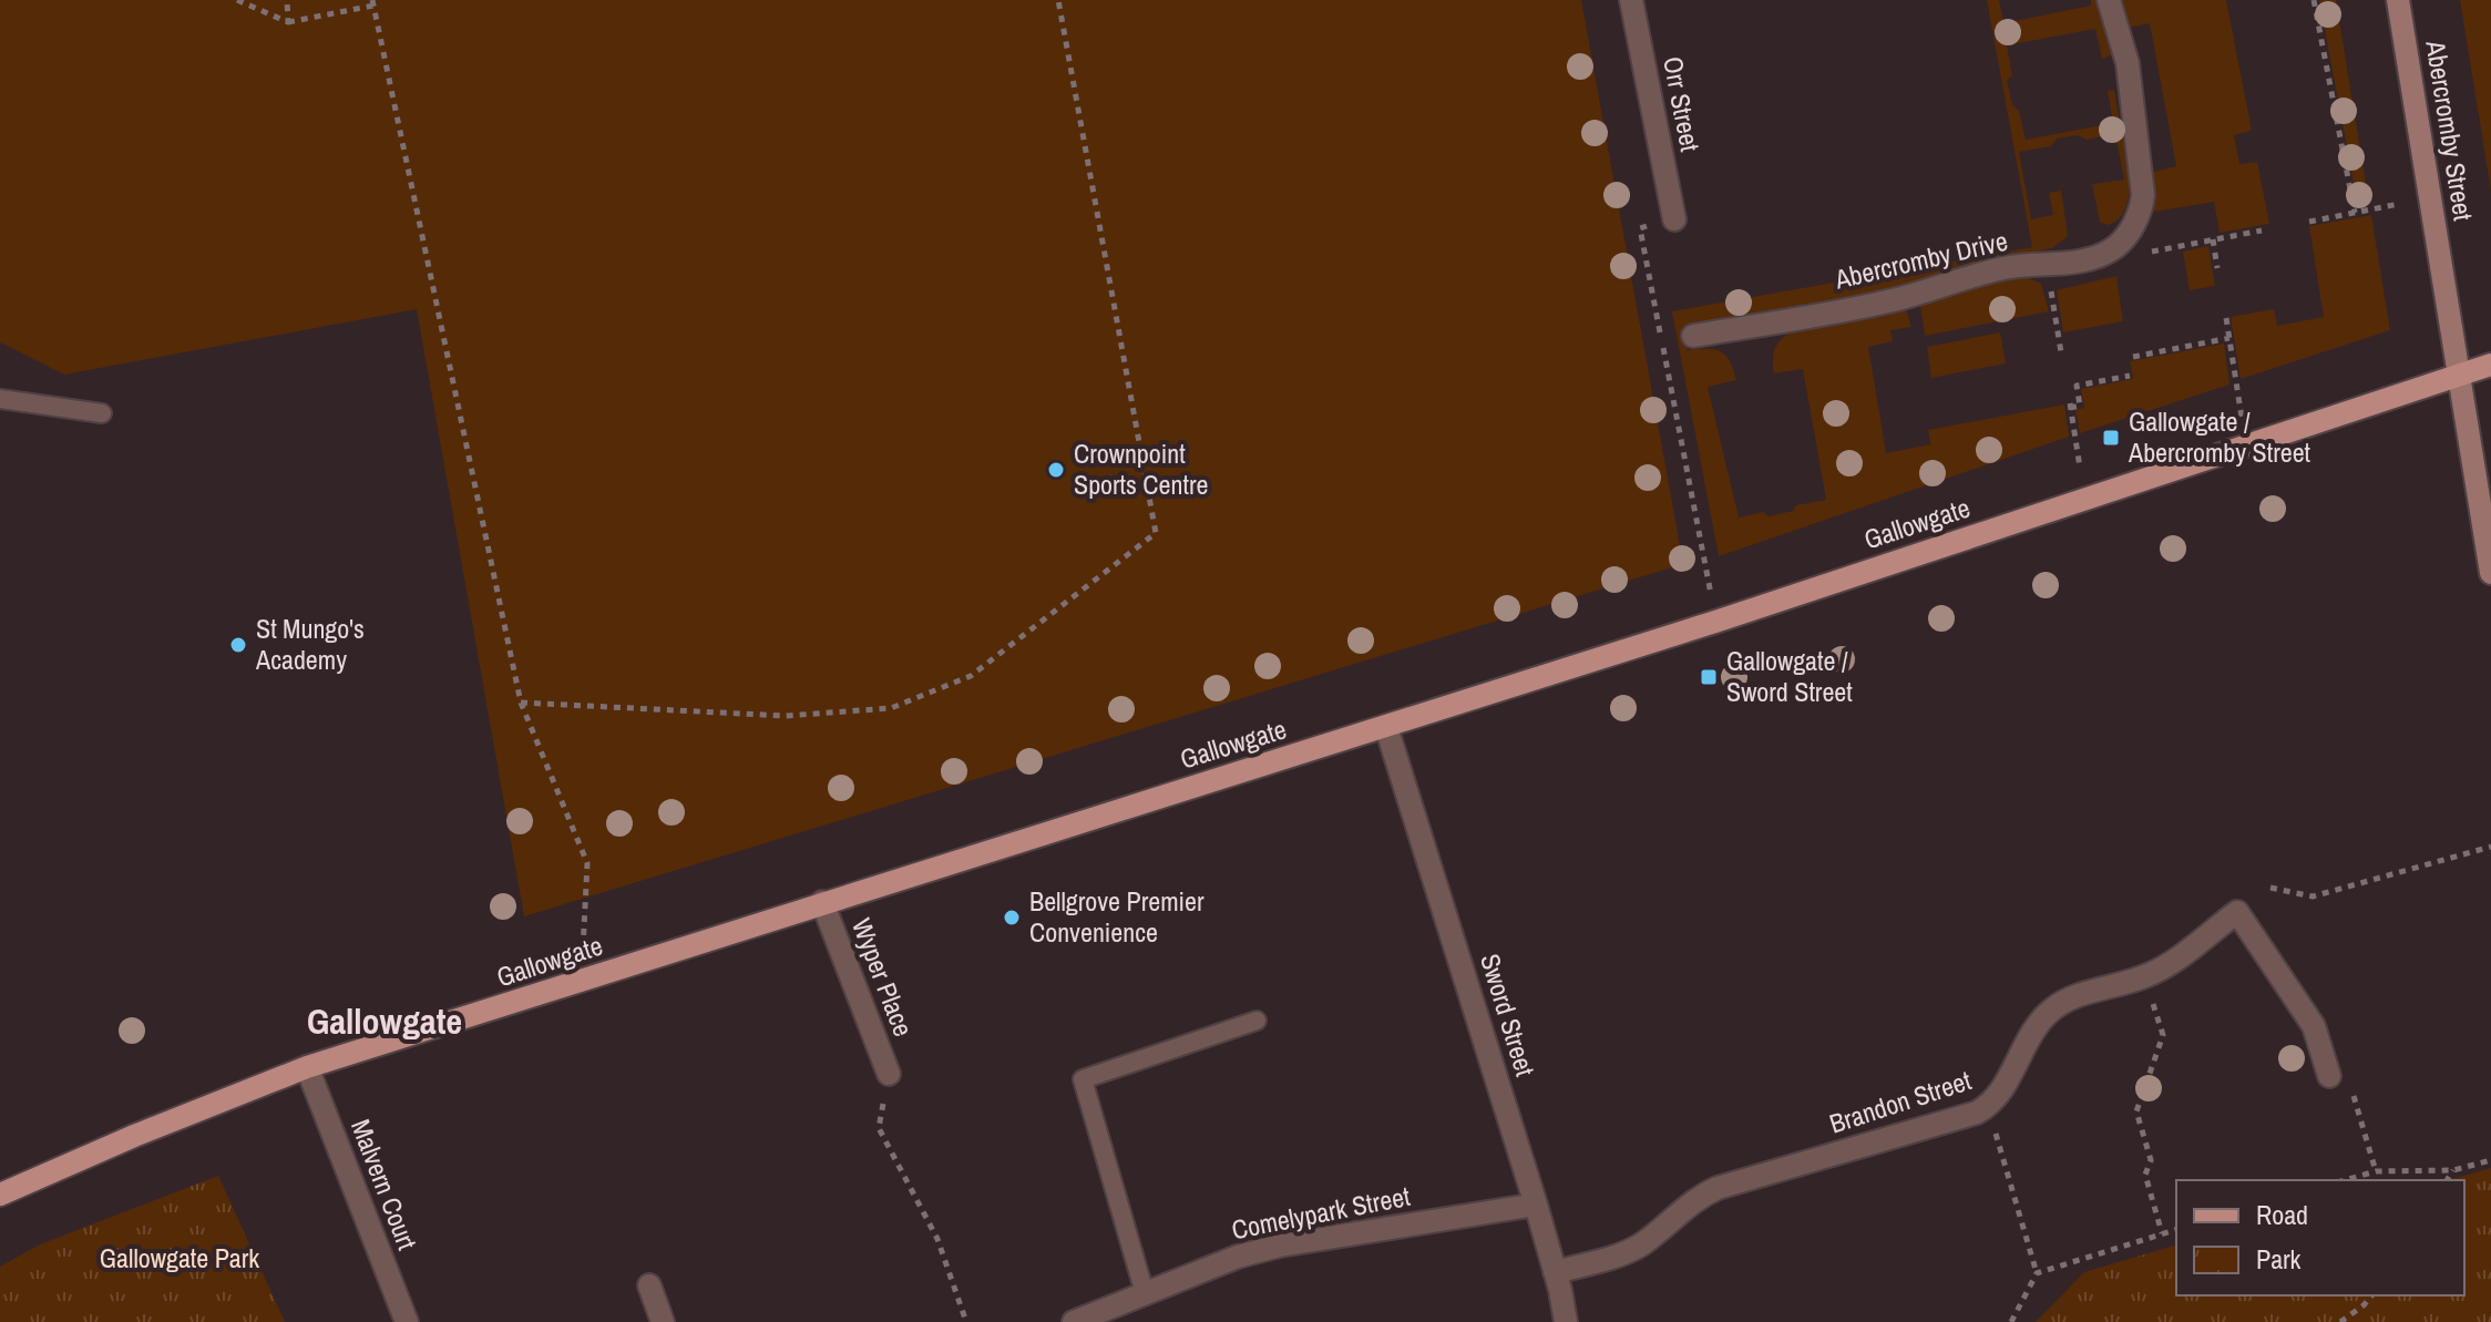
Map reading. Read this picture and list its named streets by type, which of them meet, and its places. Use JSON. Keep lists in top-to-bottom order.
{
  "streets": {
    "main road": ["Gallowgate"],
    "street": [
      "Orr Street",
      "Abercromby Street",
      "Abercromby Drive",
      "Wyper Place",
      "Sword Street",
      "Brandon Street",
      "Malvern Court",
      "Comelypark Street"
    ]
  },
  "crossings": [
    ["Abercromby Street", "Gallowgate"],
    ["Gallowgate", "Wyper Place"],
    ["Gallowgate", "Sword Street"],
    ["Gallowgate", "Malvern Court"],
    ["Sword Street", "Brandon Street"],
    ["Sword Street", "Comelypark Street"]
  ],
  "districts": ["Gallowgate"],
  "parks": ["Gallowgate Park"],
  "places": {
    "transit": ["Gallowgate / Abercromby Street", "Gallowgate / Sword Street"],
    "other": ["Crownpoint Sports Centre", "St Mungo's Academy", "Bellgrove Premier Convenience"]
  },
  "legend": ["Road", "Park"]
}
